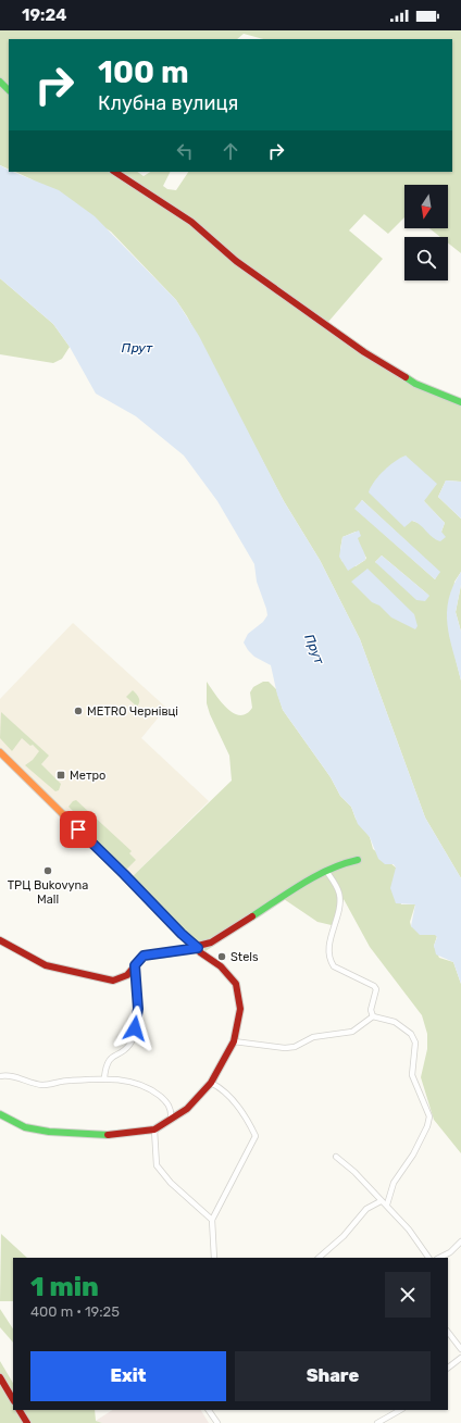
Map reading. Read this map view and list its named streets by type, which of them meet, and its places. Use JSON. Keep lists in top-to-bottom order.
{
  "water": ["Прут"],
  "places": {
    "other": ["METRO Чернівці", "ТРЦ Bukovyna Mall", "Stels"],
    "transit": ["Метро"]
  },
  "north": "bottom",
  "page": {
    "status": "19:24",
    "turn": ["100 m", "Клубна вулиця"],
    "heading": ["1 min", "400 m · 19:25"],
    "buttons": ["Exit", "Share"]
  }
}
